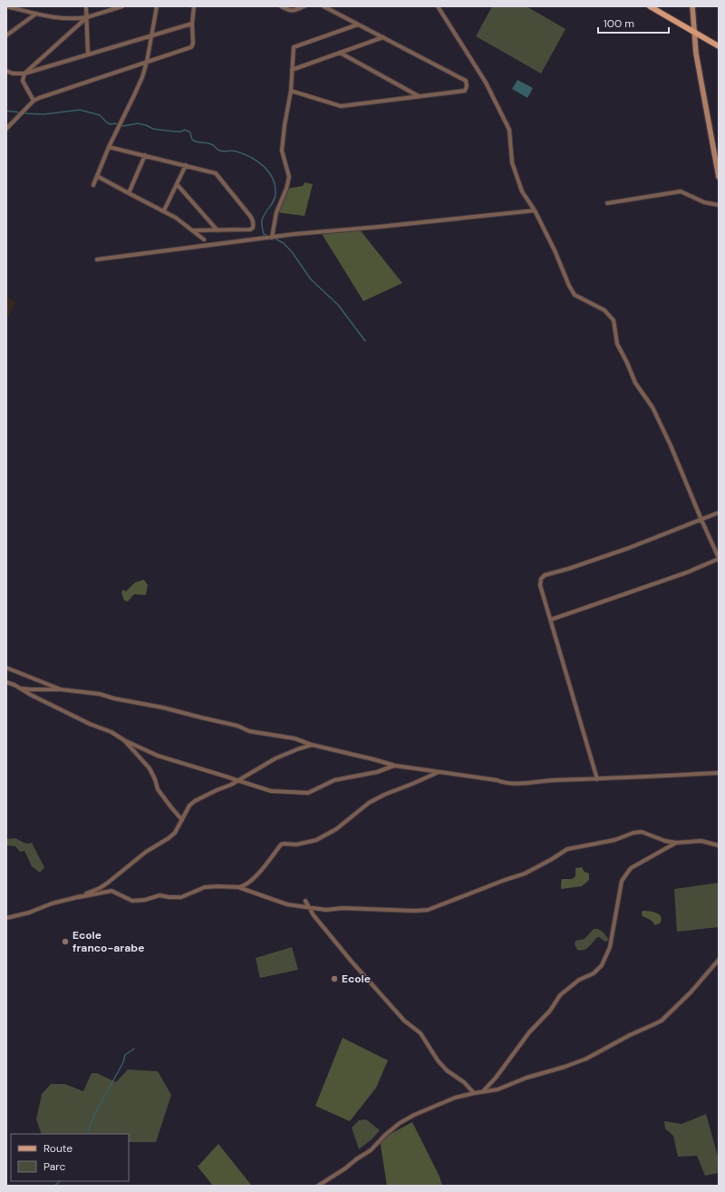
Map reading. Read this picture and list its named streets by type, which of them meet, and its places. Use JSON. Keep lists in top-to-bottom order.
{
  "places": ["Ecole franco-arabe", "Ecole"],
  "legend": ["Route", "Parc"],
  "scale_bar": "100 m"
}
